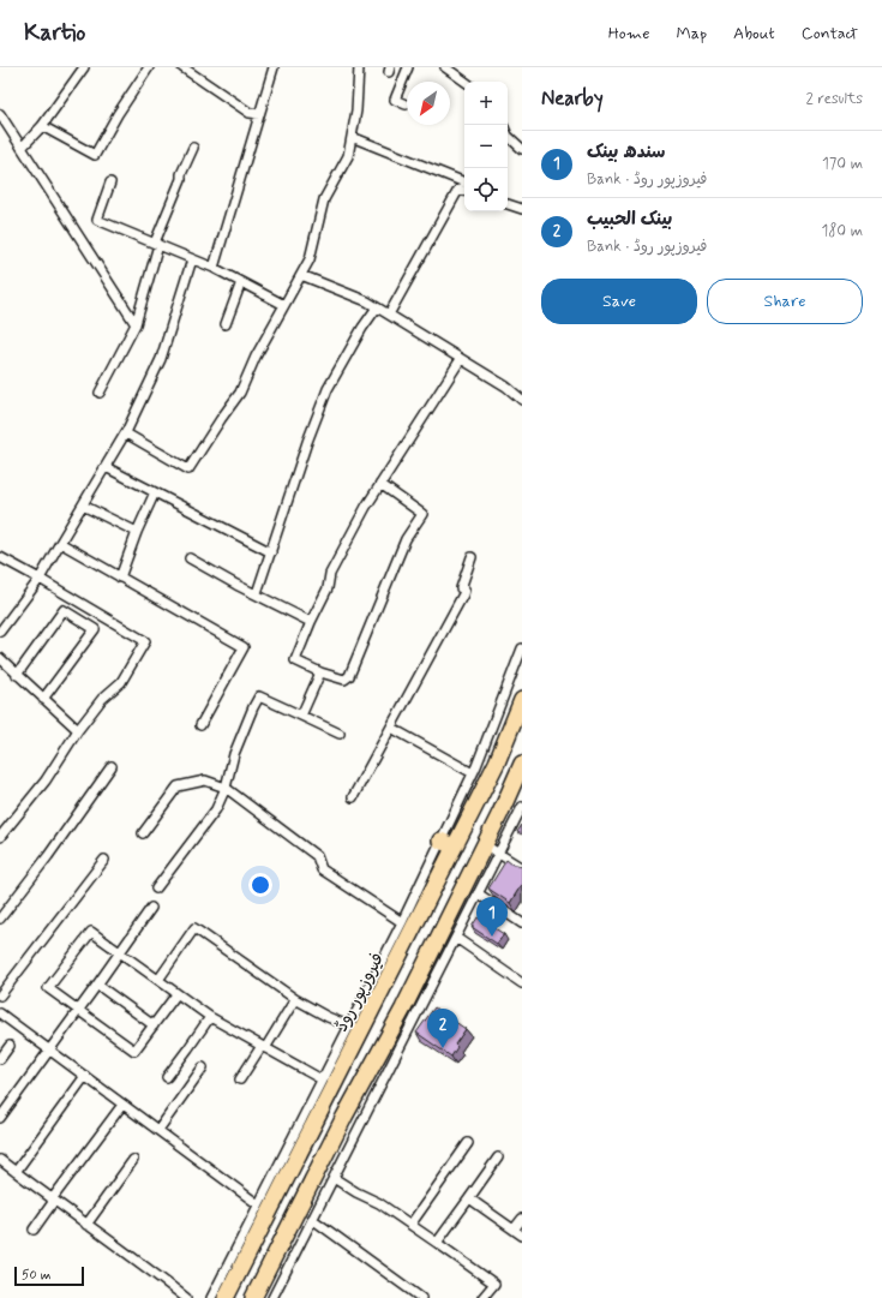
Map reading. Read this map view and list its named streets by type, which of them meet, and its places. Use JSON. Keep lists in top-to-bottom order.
{
  "streets": {
    "highway": ["فیروزپور روڈ"]
  },
  "scale_bar": "50 m",
  "north": "bottom left",
  "page": {
    "header": "Kartio",
    "nav": [
      "Home",
      "Map",
      "About",
      "Contact"
    ],
    "heading": ["Nearby", "2 results"],
    "map_buttons": ["+", "−"],
    "list": [
      {
        "mark": "1",
        "name": "سندھ بینک",
        "note": "Bank · فیروزپور روڈ",
        "value": "170 m"
      },
      {
        "mark": "2",
        "name": "بينک الحبيب",
        "note": "Bank · فیروزپور روڈ",
        "value": "180 m"
      }
    ],
    "buttons": ["Save", "Share"],
    "pins": ["1", "2"],
    "scale": "50 m"
  }
}
